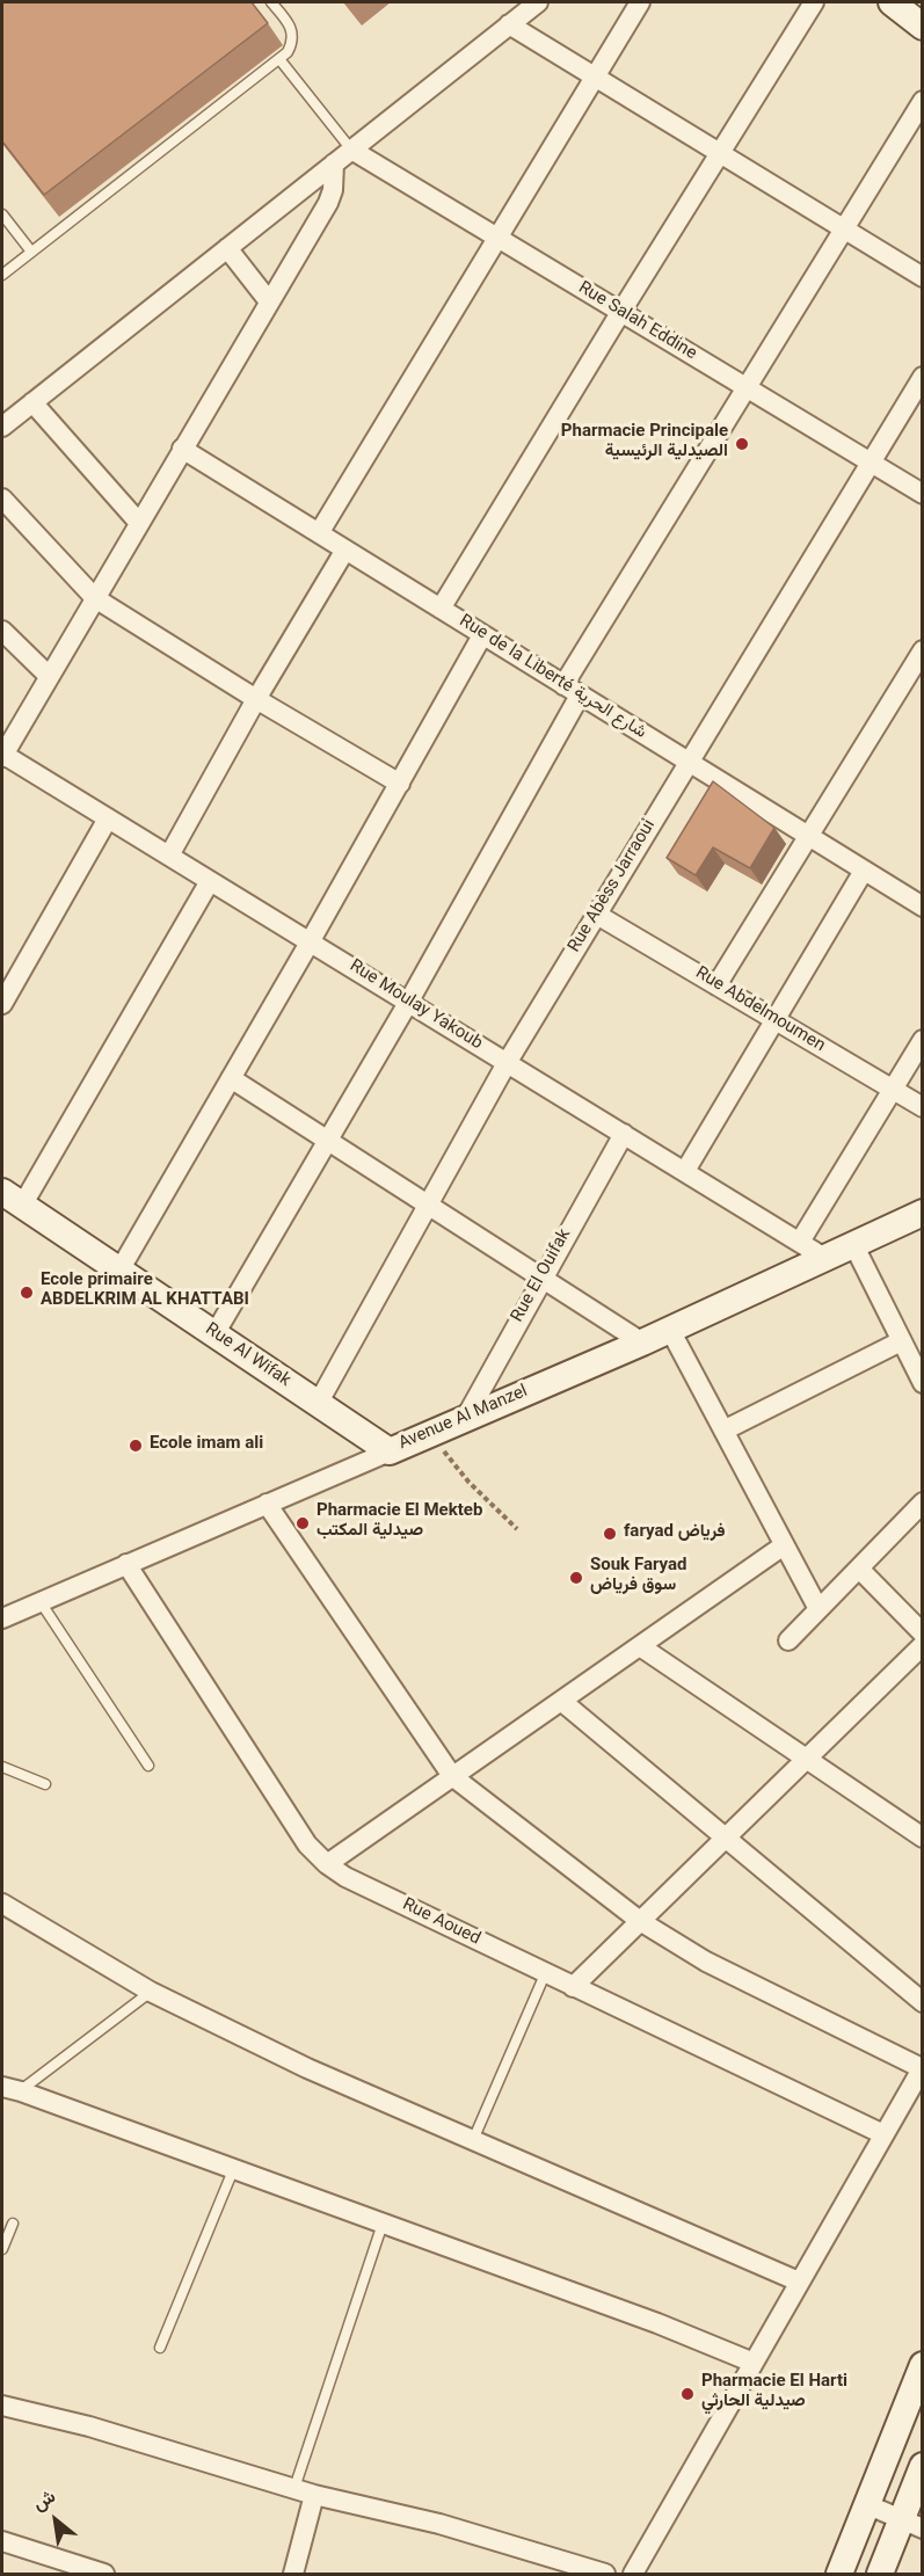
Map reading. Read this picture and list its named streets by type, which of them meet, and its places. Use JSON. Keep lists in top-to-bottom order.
{
  "streets": {
    "street": [
      "Rue Salah Eddine",
      "Rue de la Liberté شارع الحرية",
      "Rue Abèss Jarraoui",
      "Rue Moulay Yakoub",
      "Rue Abdelmoumen",
      "Rue El Ouifak",
      "Rue Al Wifak",
      "Avenue Al Manzel",
      "Rue Aoued"
    ]
  },
  "crossings": [
    ["Rue Salah Eddine", "Rue Abèss Jarraoui"],
    ["Rue de la Liberté شارع الحرية", "Rue Abèss Jarraoui"],
    ["Rue Abèss Jarraoui", "Rue Moulay Yakoub"],
    ["Rue Abèss Jarraoui", "Rue Abdelmoumen"],
    ["Rue Abèss Jarraoui", "Rue Al Wifak"],
    ["Rue Moulay Yakoub", "Rue El Ouifak"],
    ["Rue Moulay Yakoub", "Avenue Al Manzel"],
    ["Rue El Ouifak", "Avenue Al Manzel"],
    ["Rue Al Wifak", "Avenue Al Manzel"],
    ["Avenue Al Manzel", "Rue Aoued"]
  ],
  "places": [
    "Pharmacie Principale الصيدلية الرئيسية",
    "Ecole primaire ABDELKRIM AL KHATTABI",
    "Ecole imam ali",
    "Pharmacie El Mekteb صيدلية المكتب",
    "faryad فرياض",
    "Souk Faryad سوق فرياض",
    "Pharmacie El Harti صيدلية الحارثي"
  ],
  "north": "top left"
}
